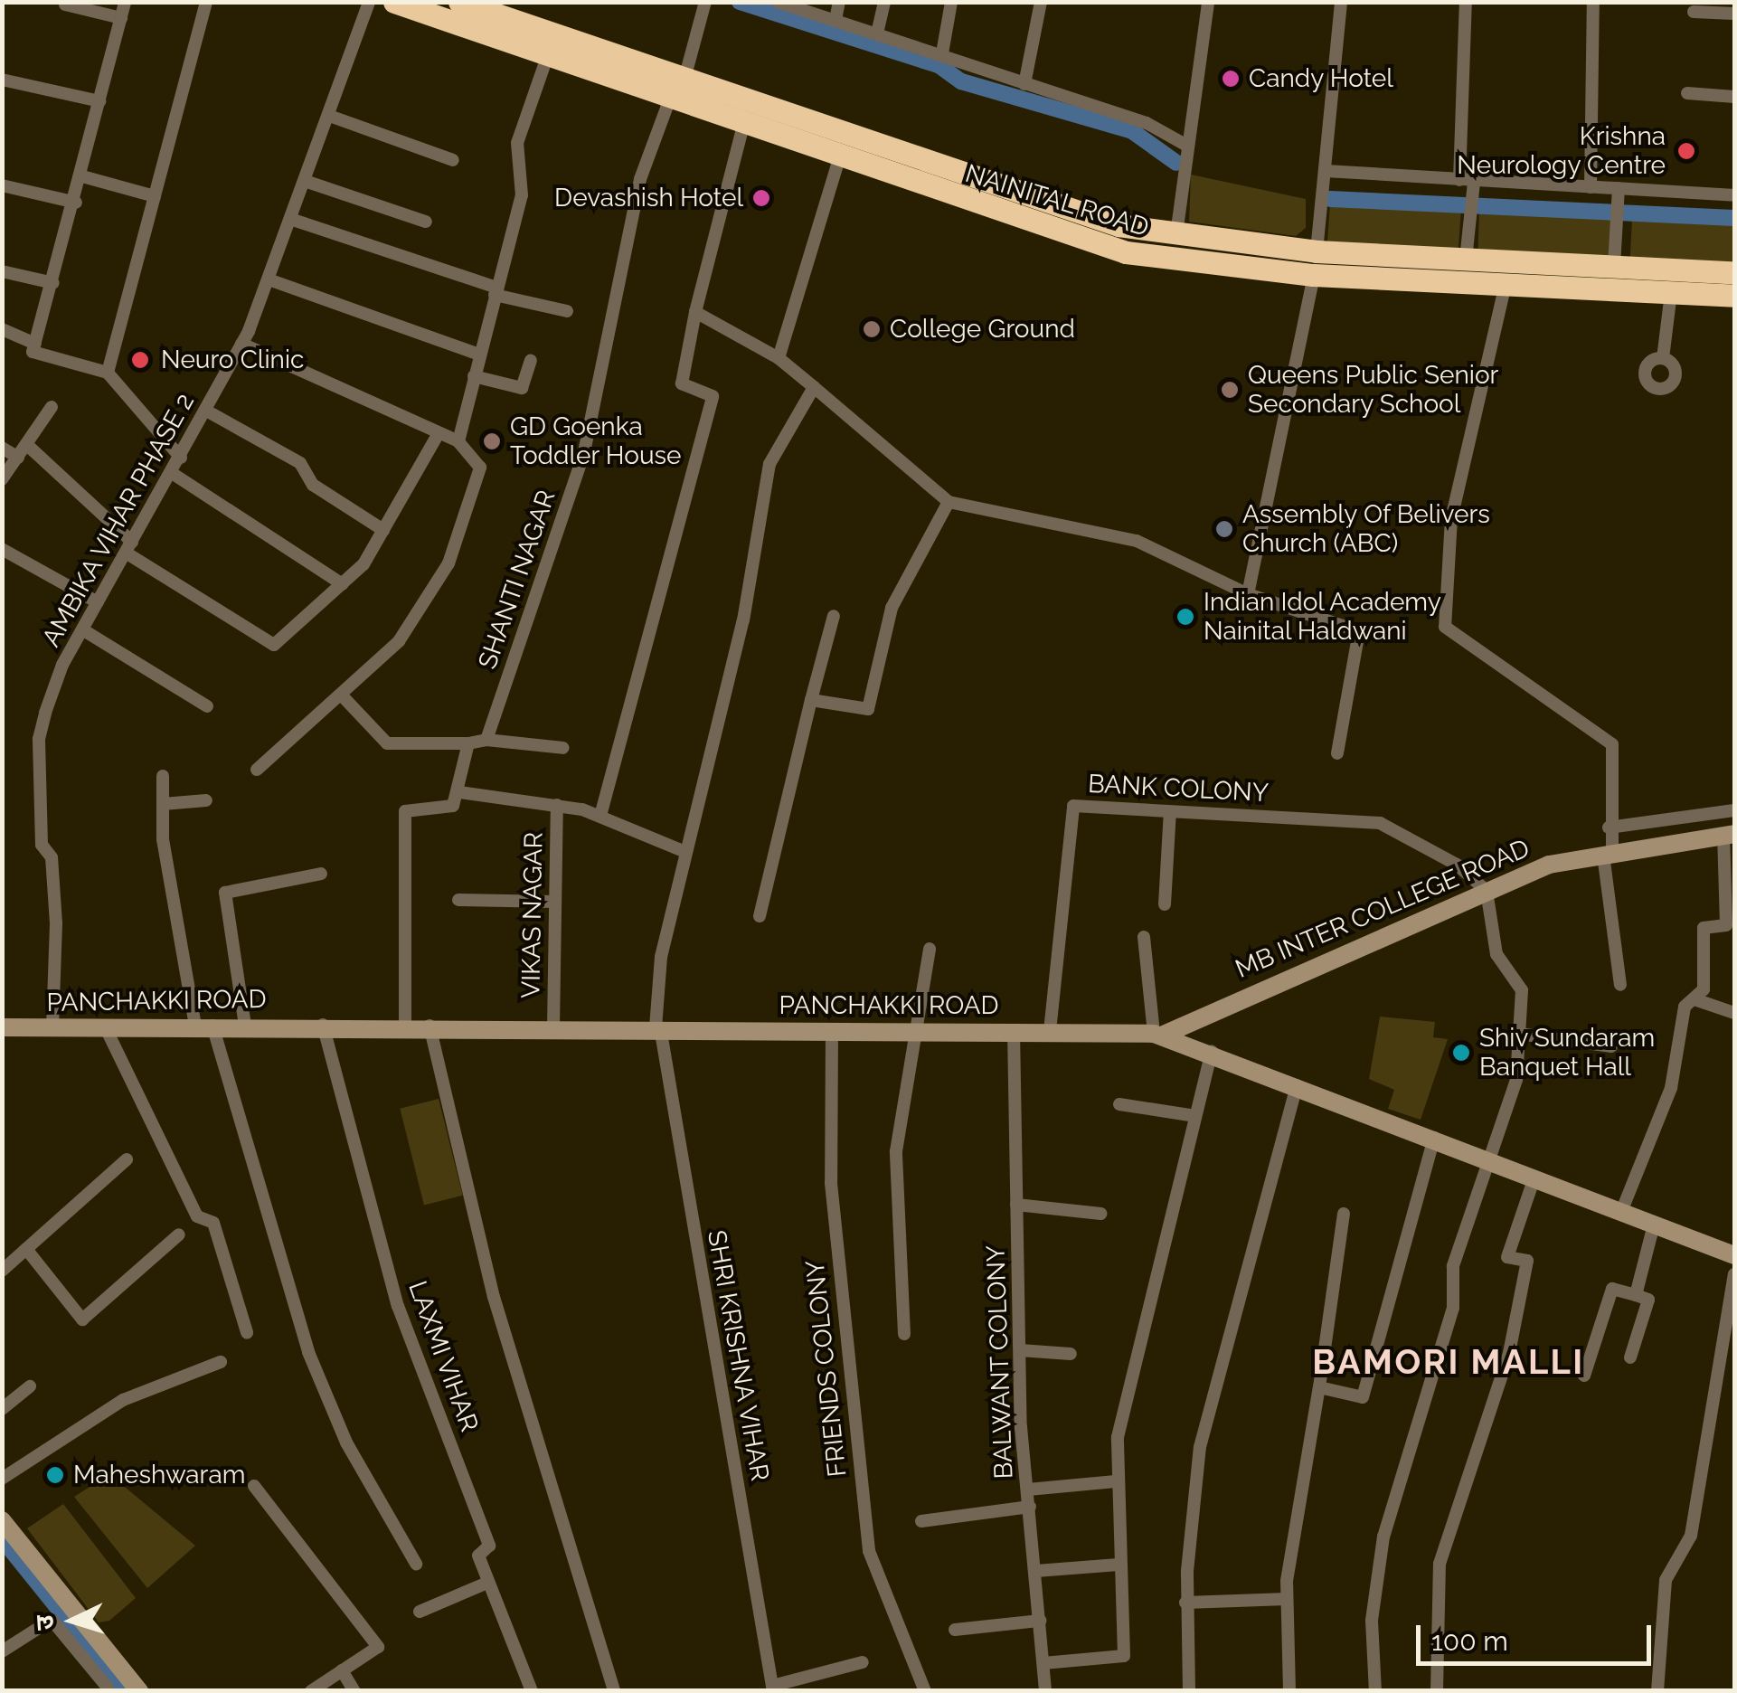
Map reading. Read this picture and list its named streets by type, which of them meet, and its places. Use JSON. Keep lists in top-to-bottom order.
{
  "streets": {
    "highway": ["NAINITAL ROAD"],
    "main road": ["MB INTER COLLEGE ROAD", "PANCHAKKI ROAD"],
    "street": [
      "AMBIKA VIHAR PHASE 2",
      "SHANTI NAGAR",
      "BANK COLONY",
      "VIKAS NAGAR",
      "SHRI KRISHNA VIHAR",
      "LAXMI VIHAR",
      "BALWANT COLONY",
      "FRIENDS COLONY"
    ]
  },
  "crossings": [
    ["NAINITAL ROAD", "SHANTI NAGAR"],
    ["AMBIKA VIHAR PHASE 2", "PANCHAKKI ROAD"],
    ["BANK COLONY", "MB INTER COLLEGE ROAD"],
    ["BANK COLONY", "PANCHAKKI ROAD"],
    ["MB INTER COLLEGE ROAD", "PANCHAKKI ROAD"],
    ["VIKAS NAGAR", "PANCHAKKI ROAD"],
    ["PANCHAKKI ROAD", "SHRI KRISHNA VIHAR"],
    ["PANCHAKKI ROAD", "LAXMI VIHAR"],
    ["PANCHAKKI ROAD", "BALWANT COLONY"],
    ["PANCHAKKI ROAD", "FRIENDS COLONY"]
  ],
  "districts": ["BAMORI MALLI"],
  "places": [
    "Candy Hotel",
    "Krishna Neurology Centre",
    "Devashish Hotel",
    "College Ground",
    "Neuro Clinic",
    "Queens Public Senior Secondary School",
    "GD Goenka Toddler House",
    "Assembly Of Belivers Church (ABC)",
    "Indian Idol Academy Nainital Haldwani",
    "Shiv Sundaram Banquet Hall",
    "Maheshwaram"
  ],
  "scale_bar": "100 m",
  "north": "left"
}
